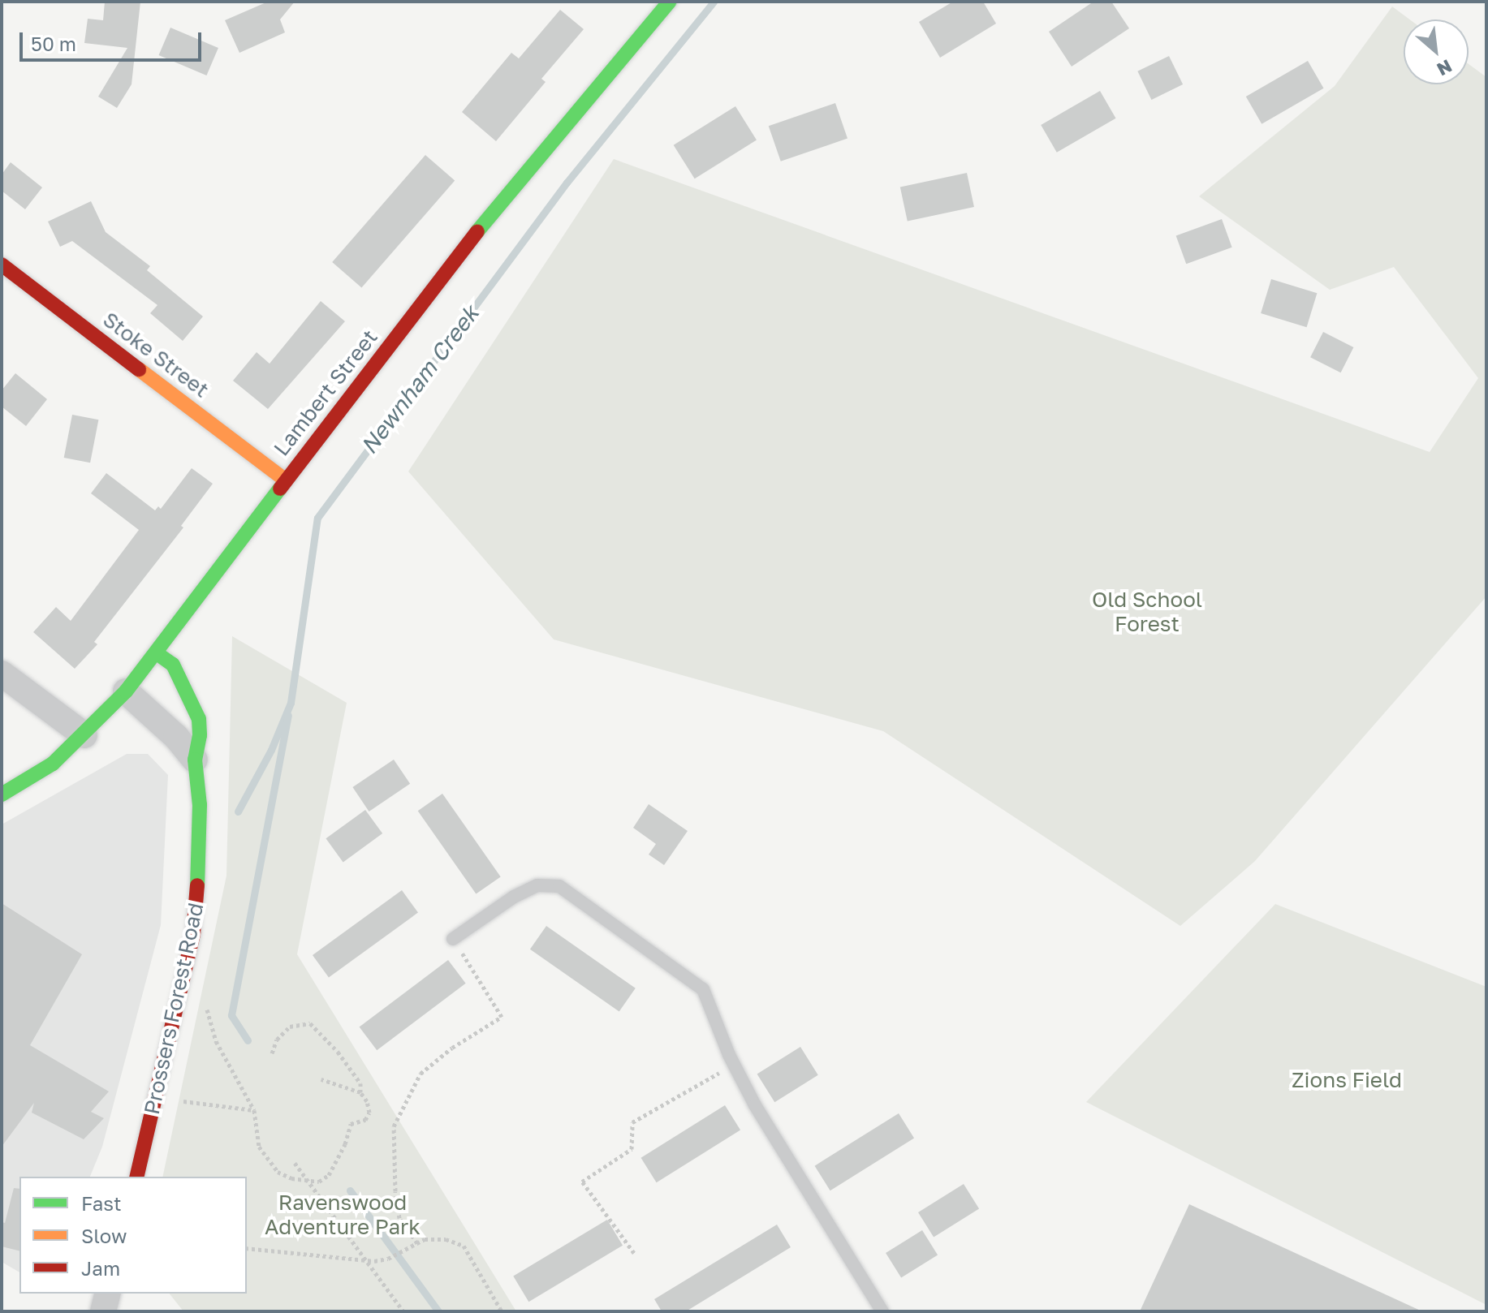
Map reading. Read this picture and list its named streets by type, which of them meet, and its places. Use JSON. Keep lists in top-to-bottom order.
{
  "streets": {
    "street": ["Stoke Street", "Lambert Street", "Prossers Forest Road"]
  },
  "crossings": [
    ["Stoke Street", "Lambert Street"],
    ["Lambert Street", "Prossers Forest Road"]
  ],
  "water": ["Newnham Creek"],
  "parks": ["Old School Forest", "Zions Field", "Ravenswood Adventure Park"],
  "legend": ["Fast", "Slow", "Jam"],
  "scale_bar": "50 m",
  "north": "bottom right"
}
